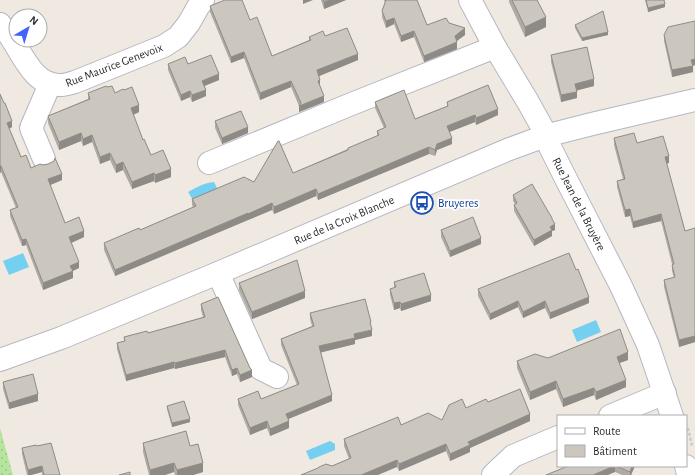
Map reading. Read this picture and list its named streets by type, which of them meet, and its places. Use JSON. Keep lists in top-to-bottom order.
{
  "streets": {
    "street": ["Rue Maurice Genevoix", "Rue Jean de la Bruyère", "Rue de la Croix Blanche"]
  },
  "crossings": [
    ["Rue Jean de la Bruyère", "Rue de la Croix Blanche"]
  ],
  "places": {
    "bus stop": ["Bruyeres"]
  },
  "legend": ["Route", "Bâtiment"],
  "north": "top right"
}
